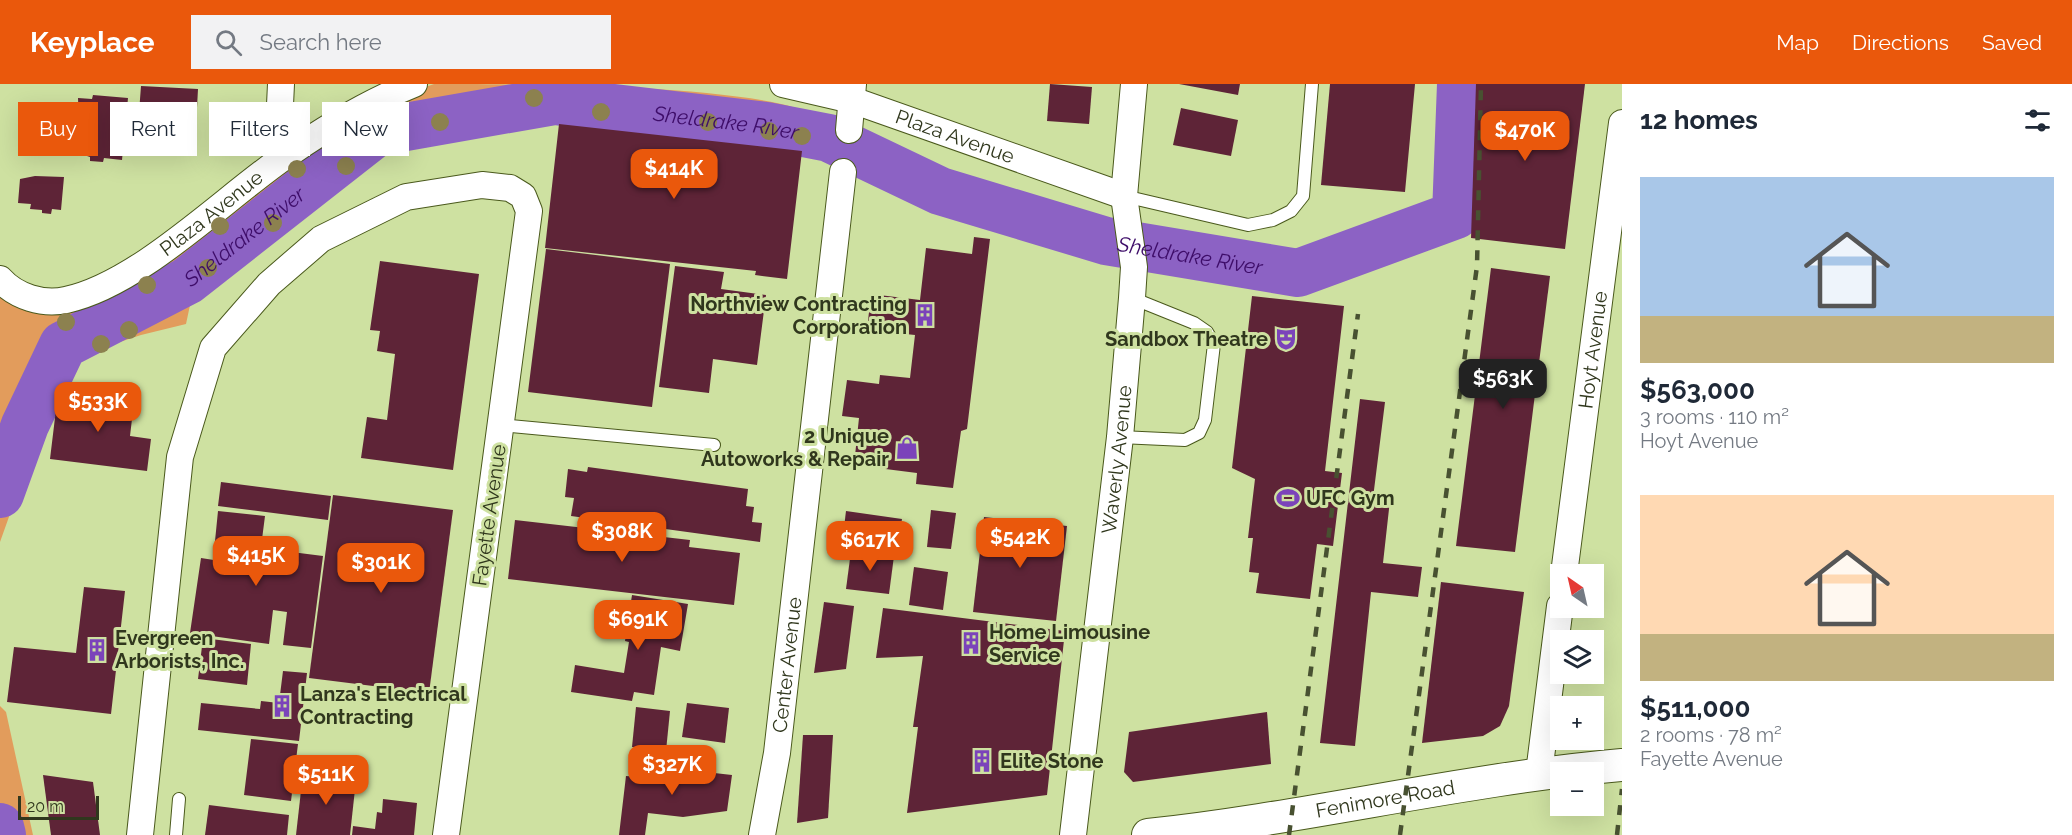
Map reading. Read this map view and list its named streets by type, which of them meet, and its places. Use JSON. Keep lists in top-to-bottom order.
{
  "streets": {
    "street": [
      "Plaza Avenue",
      "Hoyt Avenue",
      "Waverly Avenue",
      "Fayette Avenue",
      "Center Avenue",
      "Fenimore Road"
    ]
  },
  "crossings": [
    ["Plaza Avenue", "Waverly Avenue"]
  ],
  "water": ["Sheldrake River"],
  "places": {
    "building": [
      "Northview Contracting Corporation",
      "Home Limousine Service",
      "Evergreen Arborists, Inc.",
      "Lanza's Electrical Contracting",
      "Elite Stone"
    ],
    "theatre": ["Sandbox Theatre"],
    "shop": ["2 Unique Autoworks & Repair"],
    "sports": ["UFC Gym"]
  },
  "scale_bar": "20 m",
  "north": "top left",
  "page": {
    "header": "Keyplace",
    "search": "Search here",
    "nav": ["Map", "Directions", "Saved"],
    "heading": "12 homes",
    "chip": [
      "Buy",
      "Rent",
      "Filters",
      "New"
    ],
    "price": [
      "$470K",
      "$414K",
      "$563K",
      "$533K",
      "$308K",
      "$542K",
      "$617K",
      "$415K",
      "$301K",
      "$691K",
      "$327K",
      "$511K"
    ],
    "list": [
      {
        "name": "$563,000",
        "note": "3 rooms · 110 m² · Hoyt Avenue"
      },
      {
        "name": "$511,000",
        "note": "2 rooms · 78 m² · Fayette Avenue"
      }
    ],
    "map_buttons": ["+", "−"],
    "scale": "20 m"
  }
}
